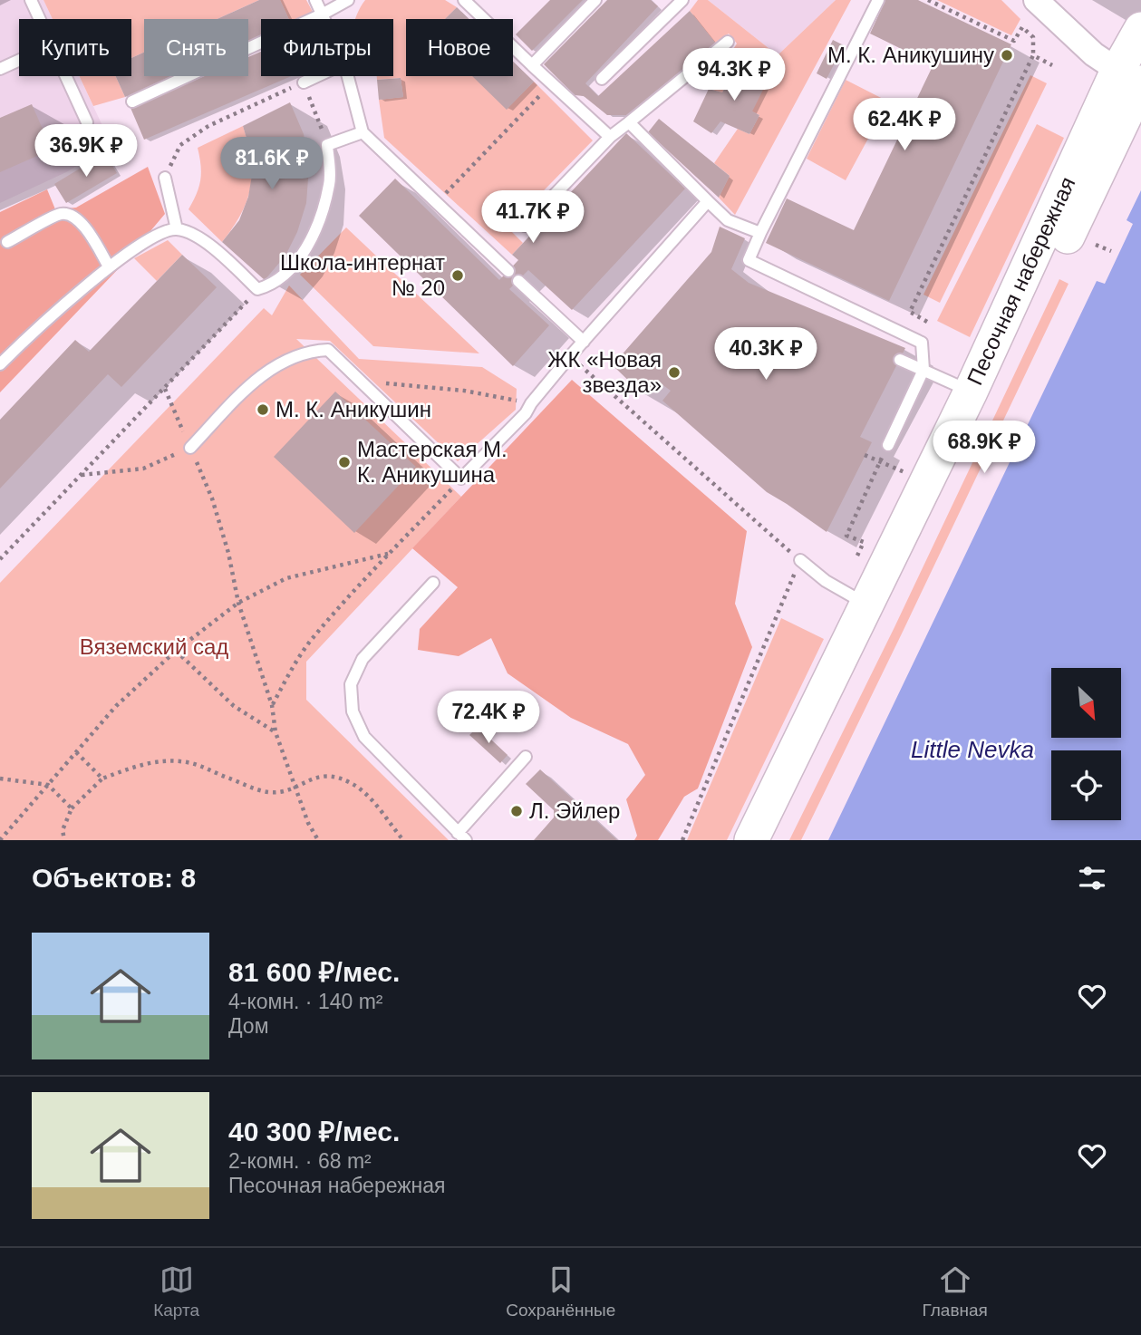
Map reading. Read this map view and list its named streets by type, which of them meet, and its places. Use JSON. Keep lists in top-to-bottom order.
{
  "streets": {
    "main road": ["Песочная набережная"]
  },
  "water": ["Little Nevka"],
  "parks": ["Вяземский сад"],
  "places": [
    "М. К. Аникушину",
    "Школа-интернат № 20",
    "ЖК «Новая звезда»",
    "М. К. Аникушин",
    "Мастерская М. К. Аникушина",
    "Л. Эйлер"
  ],
  "north": "bottom right",
  "page": {
    "chip": [
      "Купить",
      "Снять",
      "Фильтры",
      "Новое"
    ],
    "price": [
      "94.3K ₽",
      "62.4K ₽",
      "36.9K ₽",
      "81.6K ₽",
      "41.7K ₽",
      "40.3K ₽",
      "68.9K ₽",
      "72.4K ₽"
    ],
    "heading": "Объектов: 8",
    "list": [
      {
        "name": "81 600 ₽/мес.",
        "note": "4-комн. · 140 m² · Дом"
      },
      {
        "name": "40 300 ₽/мес.",
        "note": "2-комн. · 68 m² · Песочная набережная"
      }
    ],
    "tabs": ["Карта", "Сохранённые", "Главная"]
  }
}
